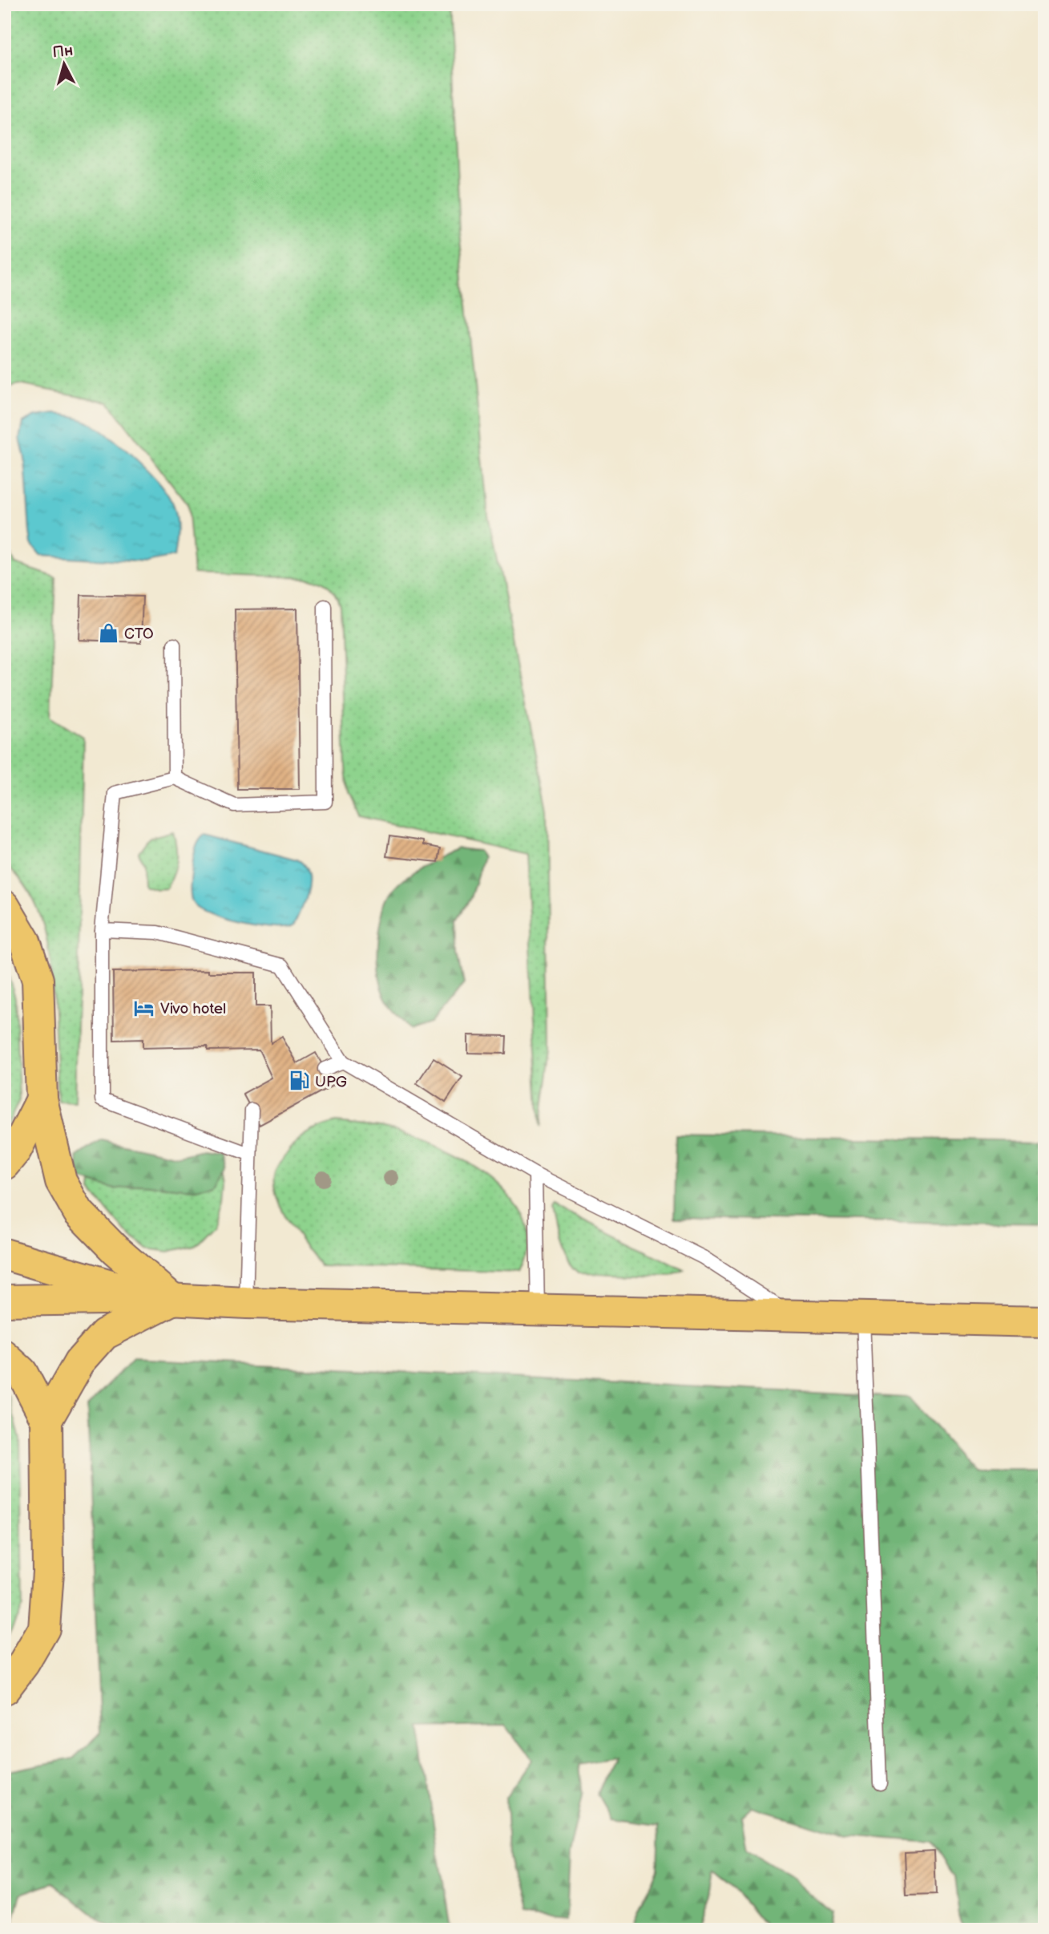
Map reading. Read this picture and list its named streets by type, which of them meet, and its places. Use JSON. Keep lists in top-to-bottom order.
{
  "places": {
    "shop": ["СТО"],
    "hotel": ["Vivo hotel"],
    "fuel station": ["UPG"]
  },
  "north": "top"
}
